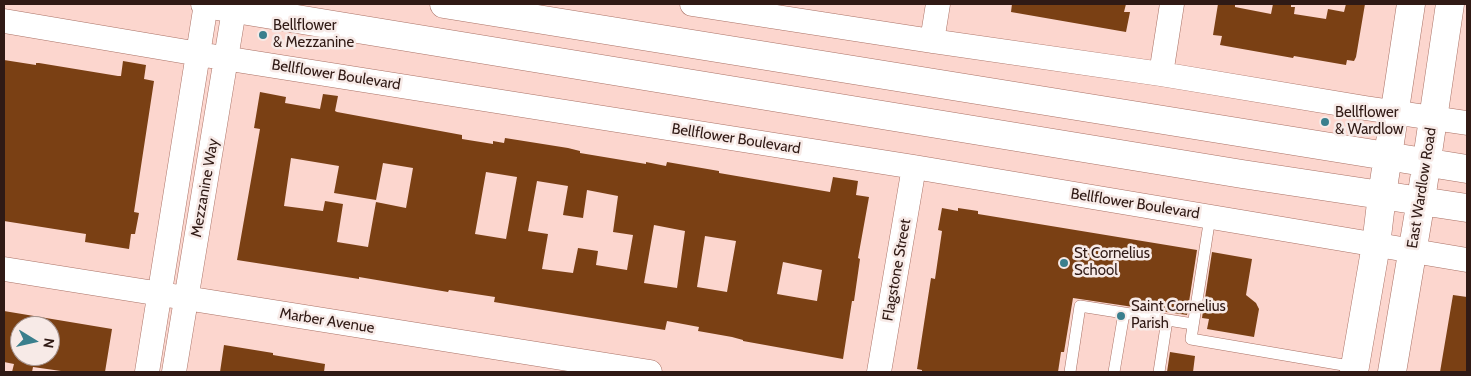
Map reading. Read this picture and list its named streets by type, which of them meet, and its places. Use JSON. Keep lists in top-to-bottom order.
{
  "streets": {
    "main road": ["East Wardlow Road"],
    "street": [
      "Bellflower Boulevard",
      "Mezzanine Way",
      "Flagstone Street",
      "Marber Avenue"
    ]
  },
  "crossings": [
    ["Bellflower Boulevard", "Mezzanine Way"],
    ["Bellflower Boulevard", "East Wardlow Road"],
    ["Bellflower Boulevard", "Flagstone Street"],
    ["Mezzanine Way", "Marber Avenue"]
  ],
  "places": [
    "Bellflower & Mezzanine",
    "Bellflower & Wardlow",
    "St Cornelius School",
    "Saint Cornelius Parish"
  ],
  "north": "right"
}
